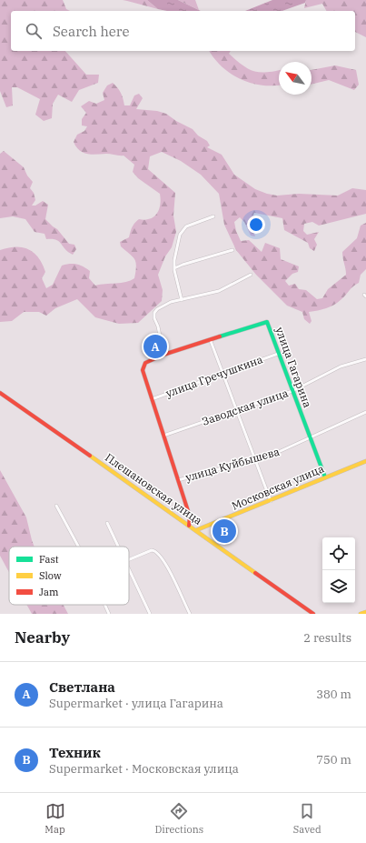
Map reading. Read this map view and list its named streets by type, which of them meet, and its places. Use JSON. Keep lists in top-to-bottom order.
{
  "streets": {
    "street": [
      "улица Гагарина",
      "улица Гречушкина",
      "Заводская улица",
      "улица Куйбышева",
      "Московская улица",
      "Плешановская улица"
    ]
  },
  "crossings": [
    ["улица Гагарина", "улица Гречушкина"],
    ["улица Гагарина", "Заводская улица"],
    ["улица Гагарина", "улица Куйбышева"],
    ["улица Гагарина", "Московская улица"],
    ["Московская улица", "Плешановская улица"]
  ],
  "legend": ["Fast", "Slow", "Jam"],
  "north": "top left",
  "page": {
    "search": "Search here",
    "pins": ["A", "B"],
    "heading": ["Nearby", "2 results"],
    "list": [
      {
        "mark": "A",
        "name": "Светлана",
        "note": "Supermarket · улица Гагарина",
        "value": "380 m"
      },
      {
        "mark": "B",
        "name": "Техник",
        "note": "Supermarket · Московская улица",
        "value": "750 m"
      }
    ],
    "nav": ["Map", "Directions", "Saved"]
  }
}
